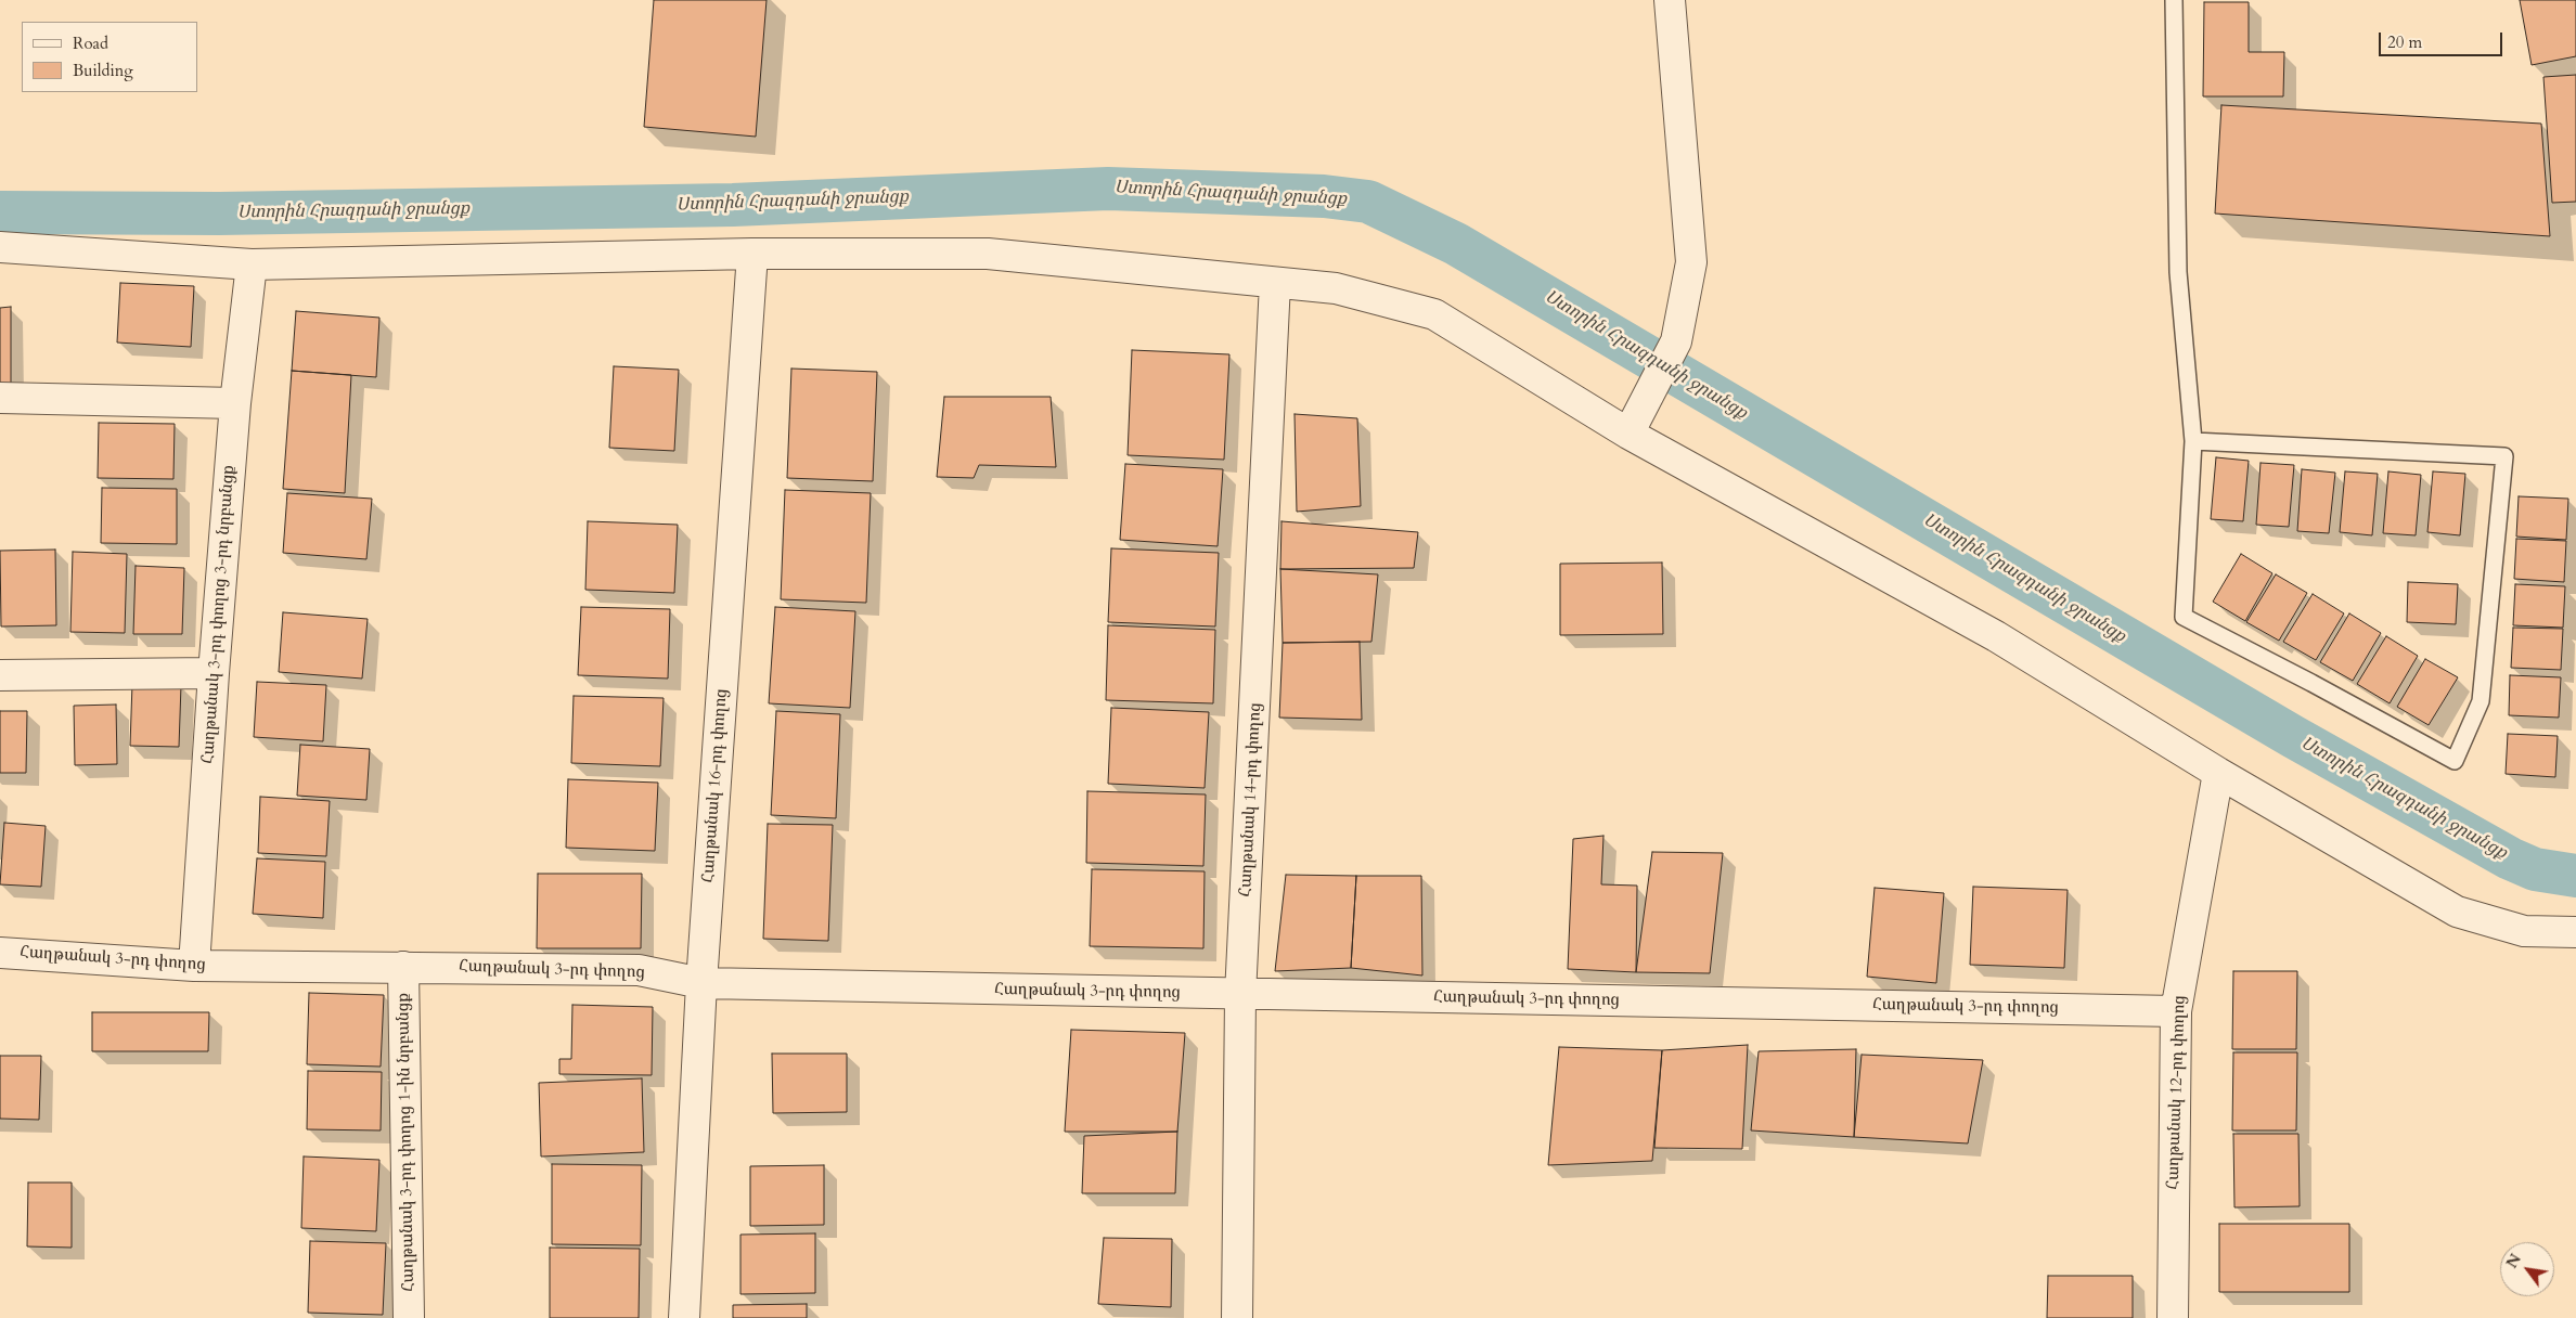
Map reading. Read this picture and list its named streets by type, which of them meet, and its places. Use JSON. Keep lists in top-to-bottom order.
{
  "streets": {
    "street": [
      "Հաղթանակ 3-րդ փողոց 3-րդ նրբանցք",
      "Հաղթանակ 16-րդ փողոց",
      "Հաղթանակ 14-րդ փողոց",
      "Հաղթանակ 3-րդ փողոց",
      "Հաղթանակ 12-րդ փողոց",
      "Հաղթանակ 3-րդ փողոց 1-ին նրբանցք"
    ]
  },
  "crossings": [
    ["Հաղթանակ 3-րդ փողոց 3-րդ նրբանցք", "Հաղթանակ 3-րդ փողոց"],
    ["Հաղթանակ 16-րդ փողոց", "Հաղթանակ 3-րդ փողոց"],
    ["Հաղթանակ 14-րդ փողոց", "Հաղթանակ 3-րդ փողոց"],
    ["Հաղթանակ 3-րդ փողոց", "Հաղթանակ 12-րդ փողոց"],
    ["Հաղթանակ 3-րդ փողոց", "Հաղթանակ 3-րդ փողոց 1-ին նրբանցք"]
  ],
  "water": ["Ստորին Հրազդանի ջրանցք"],
  "legend": ["Road", "Building"],
  "scale_bar": "20 m",
  "north": "top left"
}
